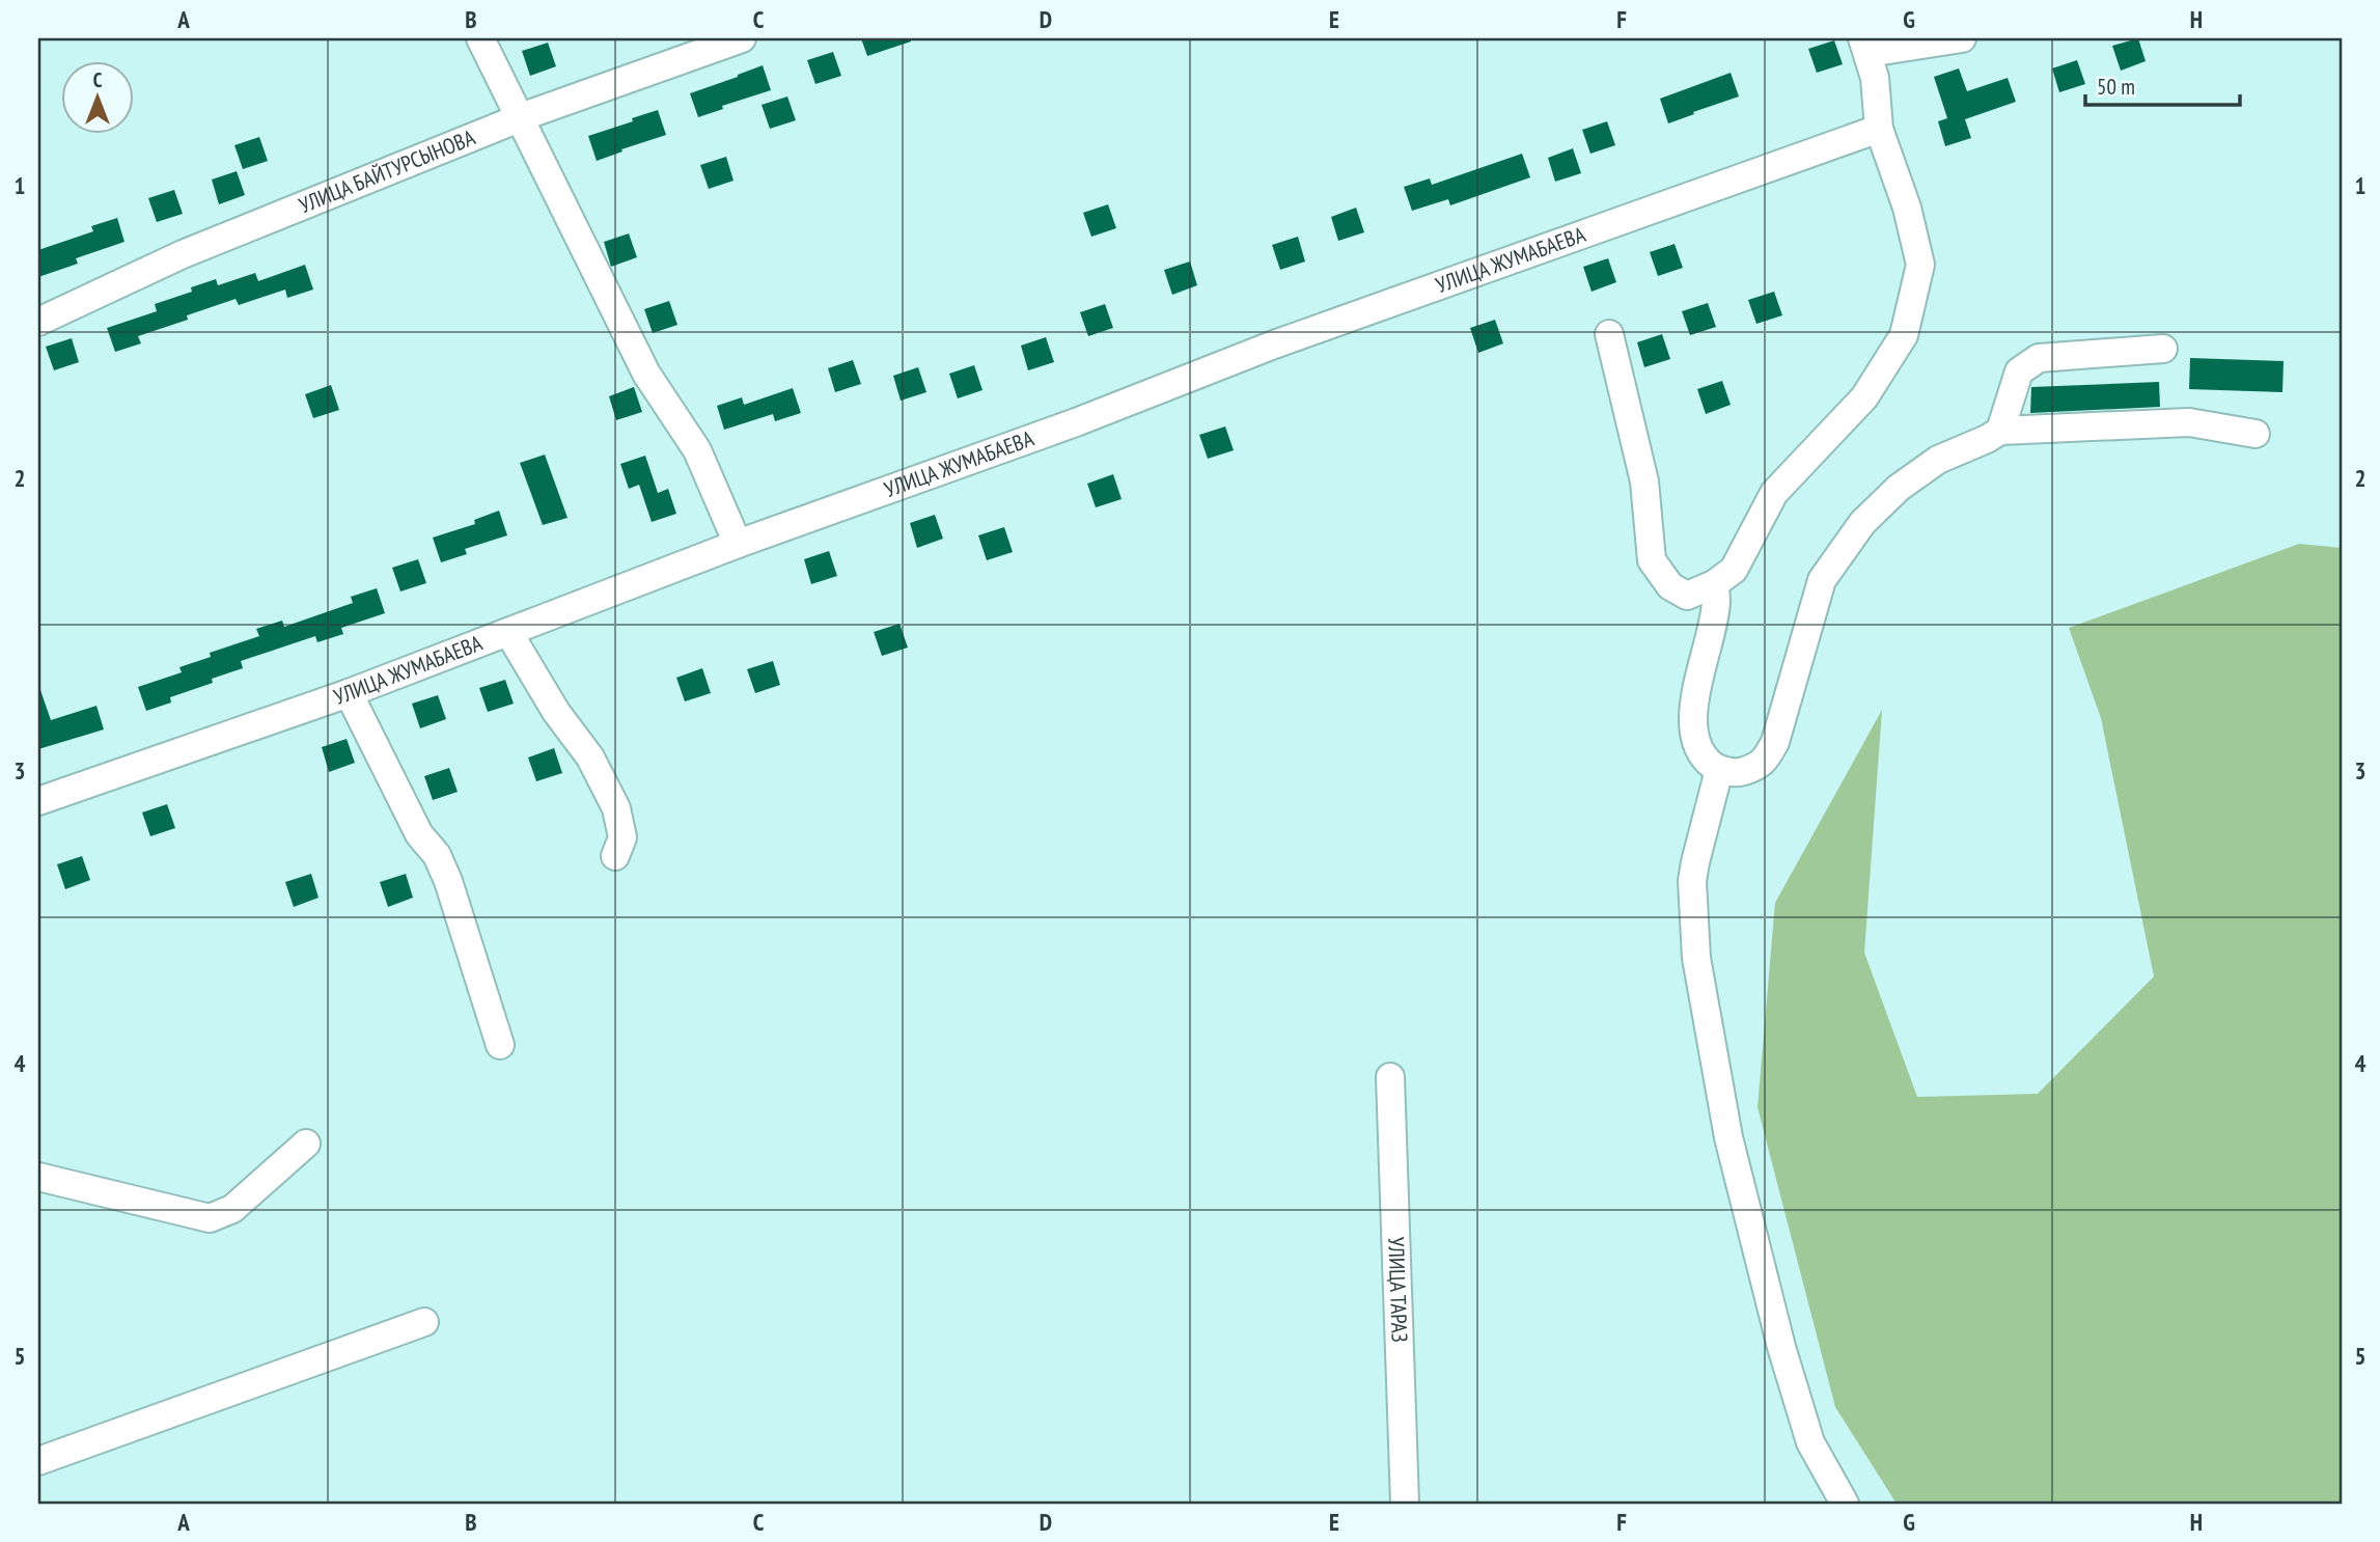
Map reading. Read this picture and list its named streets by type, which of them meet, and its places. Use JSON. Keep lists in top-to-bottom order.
{
  "streets": {
    "street": ["УЛИЦА БАЙТУРСЫНОВА", "УЛИЦА ЖУМАБАЕВА", "УЛИЦА ТАРАЗ"]
  },
  "scale_bar": "50 m",
  "north": "top",
  "grid": {
    "columns": [
      "A",
      "B",
      "C",
      "D",
      "E",
      "F",
      "G",
      "H"
    ],
    "rows": [
      "1",
      "2",
      "3",
      "4",
      "5"
    ]
  }
}
